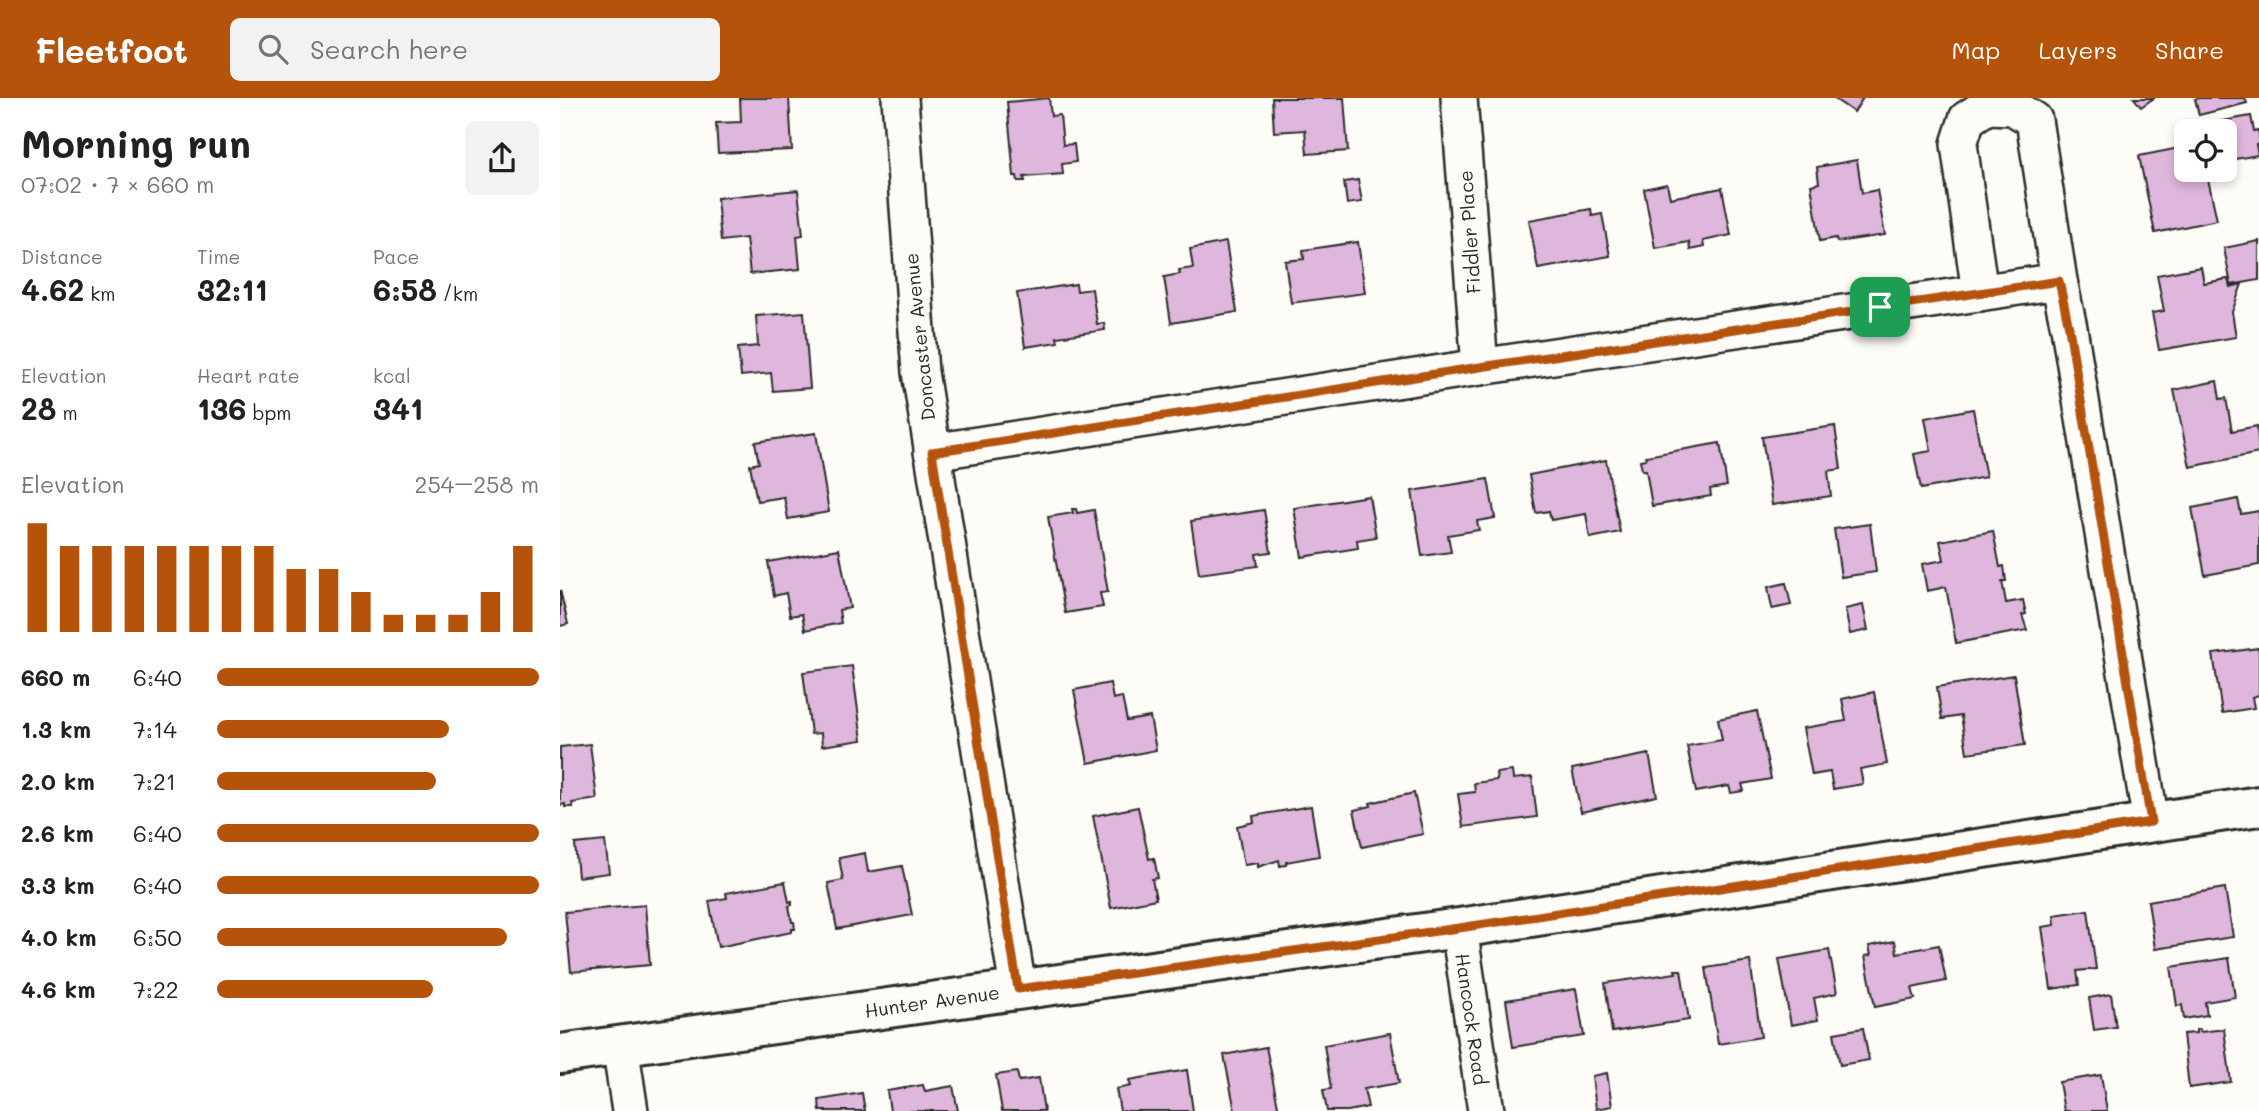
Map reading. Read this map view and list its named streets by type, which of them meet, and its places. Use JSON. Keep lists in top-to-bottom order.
{
  "streets": {
    "street": [
      "Fiddler Place",
      "Doncaster Avenue",
      "Hunter Avenue",
      "Hancock Road"
    ]
  },
  "crossings": [
    ["Doncaster Avenue", "Hunter Avenue"],
    ["Hunter Avenue", "Hancock Road"]
  ],
  "page": {
    "header": "Fleetfoot",
    "search": "Search here",
    "nav": ["Map", "Layers", "Share"],
    "heading": ["Morning run", "07:02 · 7 × 660 m"],
    "stats": [
      ["Distance", "4.62 km"],
      ["Time", "32:11"],
      ["Pace", "6:58 /km"],
      ["Elevation", "28 m"],
      ["Heart rate", "136 bpm"],
      ["kcal", "341"]
    ],
    "chart": ["Elevation", "254–258 m"],
    "list": [
      {
        "name": "660 m",
        "note": "6:40"
      },
      {
        "name": "1.3 km",
        "note": "7:14"
      },
      {
        "name": "2.0 km",
        "note": "7:21"
      },
      {
        "name": "2.6 km",
        "note": "6:40"
      },
      {
        "name": "3.3 km",
        "note": "6:40"
      },
      {
        "name": "4.0 km",
        "note": "6:50"
      },
      {
        "name": "4.6 km",
        "note": "7:22"
      }
    ]
  }
}
